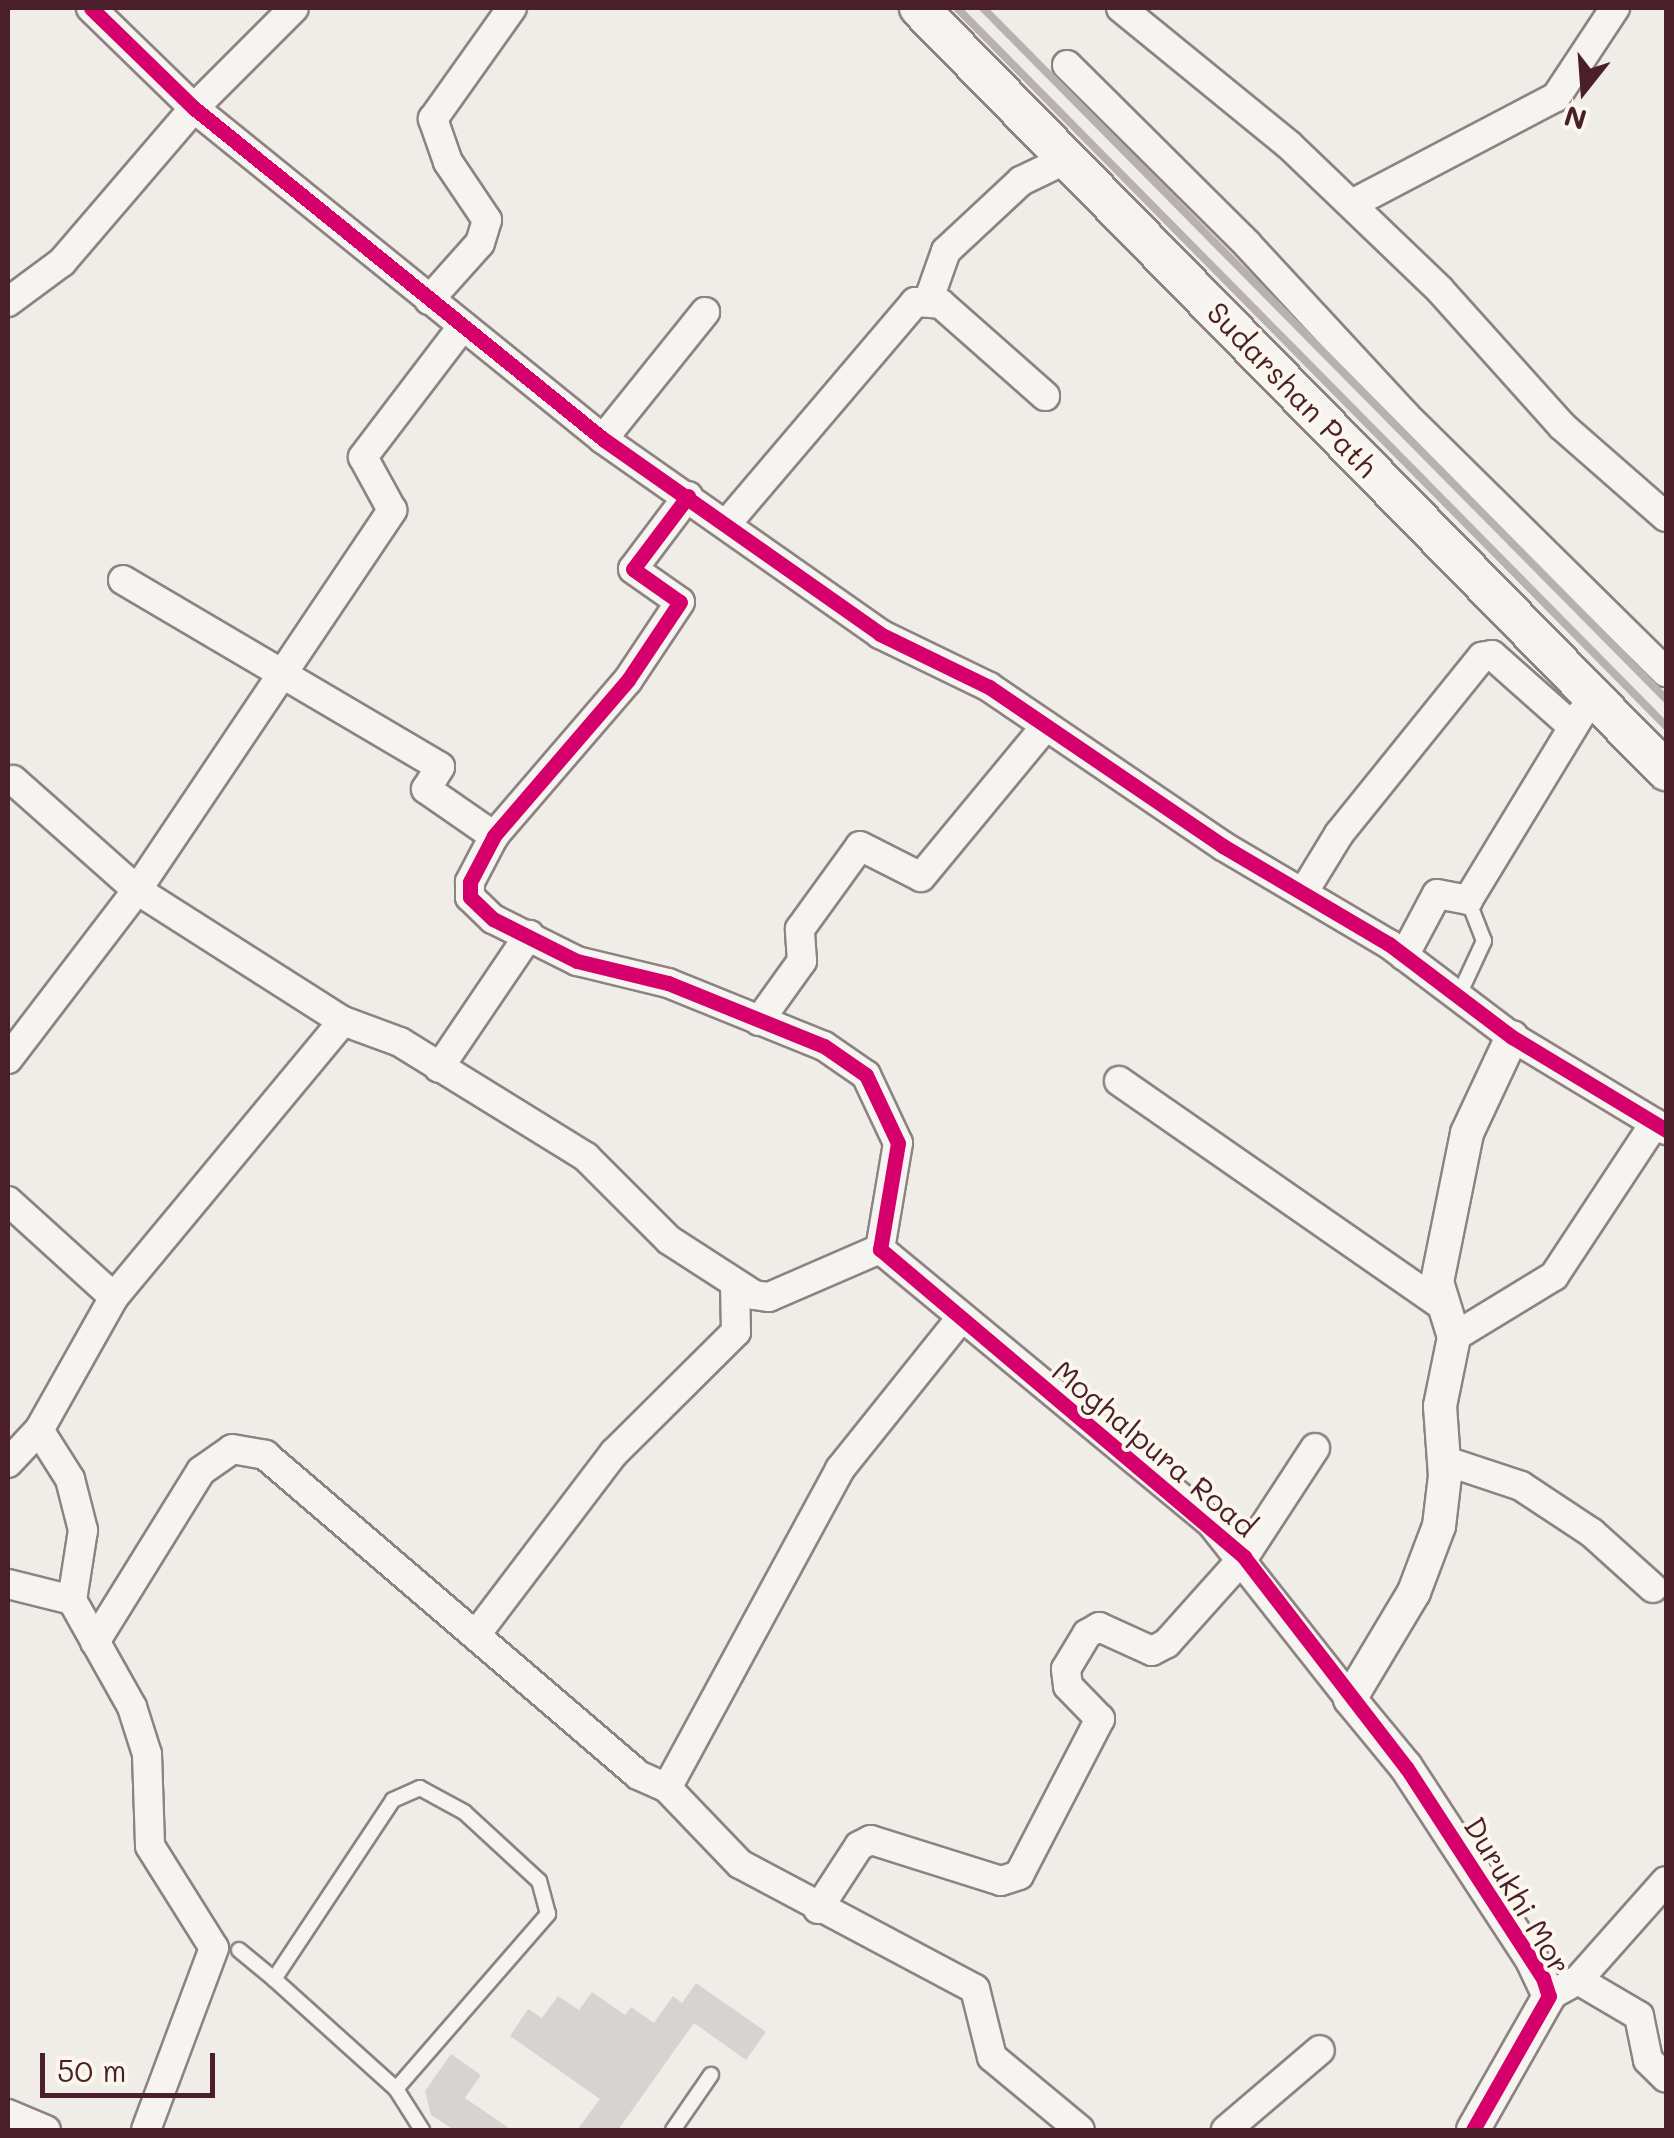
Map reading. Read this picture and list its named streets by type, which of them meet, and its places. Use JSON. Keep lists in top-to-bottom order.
{
  "streets": {
    "main road": ["Sudarshan Path"],
    "street": ["Moghalpura Road", "Durukhi Mor"]
  },
  "crossings": [
    ["Moghalpura Road", "Durukhi Mor"]
  ],
  "scale_bar": "50 m",
  "north": "bottom"
}
